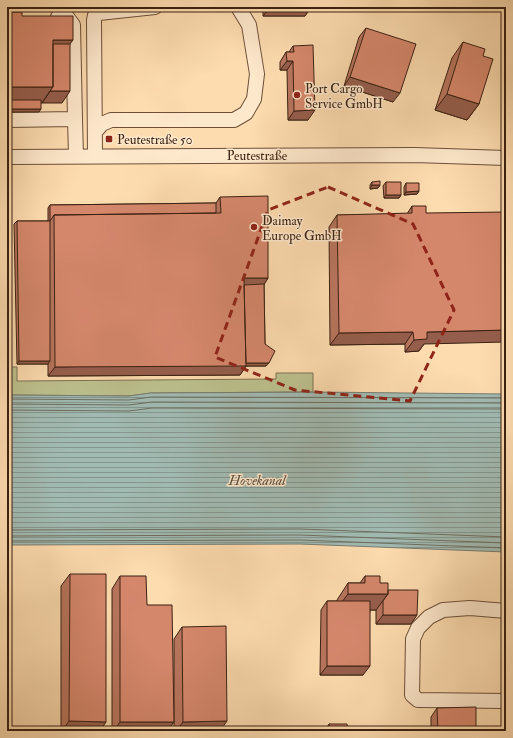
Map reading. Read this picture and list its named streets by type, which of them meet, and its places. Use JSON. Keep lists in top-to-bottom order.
{
  "streets": {
    "street": ["Peutestraße"]
  },
  "water": ["Hovekanal"],
  "places": {
    "other": ["Port Cargo Service GmbH", "Daimay Europe GmbH"],
    "transit": ["Peutestraße 50"]
  }
}
